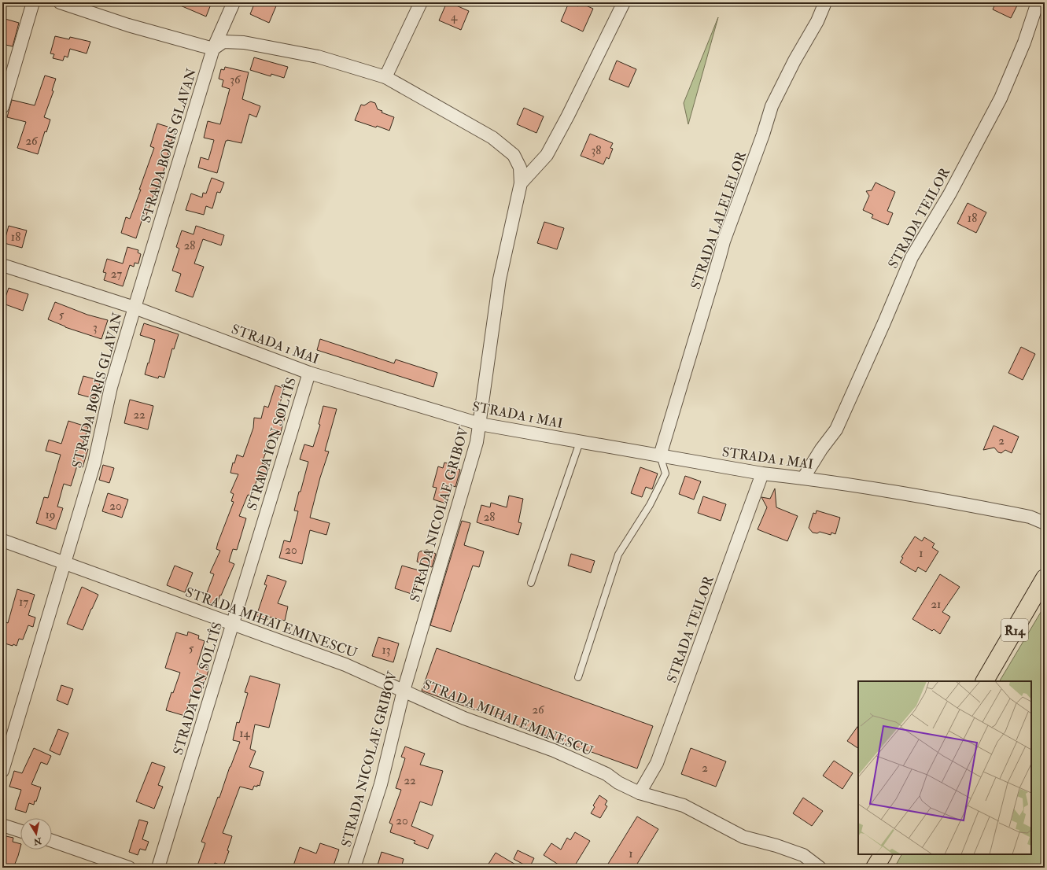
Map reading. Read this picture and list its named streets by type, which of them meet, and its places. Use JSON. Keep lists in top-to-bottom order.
{
  "streets": {
    "main road": ["R14"],
    "street": [
      "STRADA BORIS GLAVAN",
      "STRADA TEILOR",
      "STRADA LALELELOR",
      "STRADA 1 MAI",
      "STRADA ION SOLTÎS",
      "STRADA NICOLAE GRIBOV",
      "STRADA MIHAI EMINESCU"
    ]
  },
  "crossings": [
    ["STRADA BORIS GLAVAN", "STRADA 1 MAI"],
    ["STRADA BORIS GLAVAN", "STRADA MIHAI EMINESCU"],
    ["STRADA TEILOR", "STRADA 1 MAI"],
    ["STRADA TEILOR", "STRADA MIHAI EMINESCU"],
    ["STRADA LALELELOR", "STRADA 1 MAI"],
    ["STRADA 1 MAI", "STRADA ION SOLTÎS"],
    ["STRADA 1 MAI", "STRADA NICOLAE GRIBOV"],
    ["STRADA ION SOLTÎS", "STRADA MIHAI EMINESCU"],
    ["STRADA NICOLAE GRIBOV", "STRADA MIHAI EMINESCU"]
  ],
  "house_numbers": [
    "4",
    "36",
    "26",
    "38",
    "18",
    "18",
    "28",
    "27",
    "5",
    "3",
    "22",
    "2",
    "20",
    "19",
    "28",
    "20",
    "1",
    "17",
    "21",
    "5",
    "13",
    "26",
    "14",
    "2",
    "22",
    "20",
    "1"
  ],
  "north": "bottom"
}
